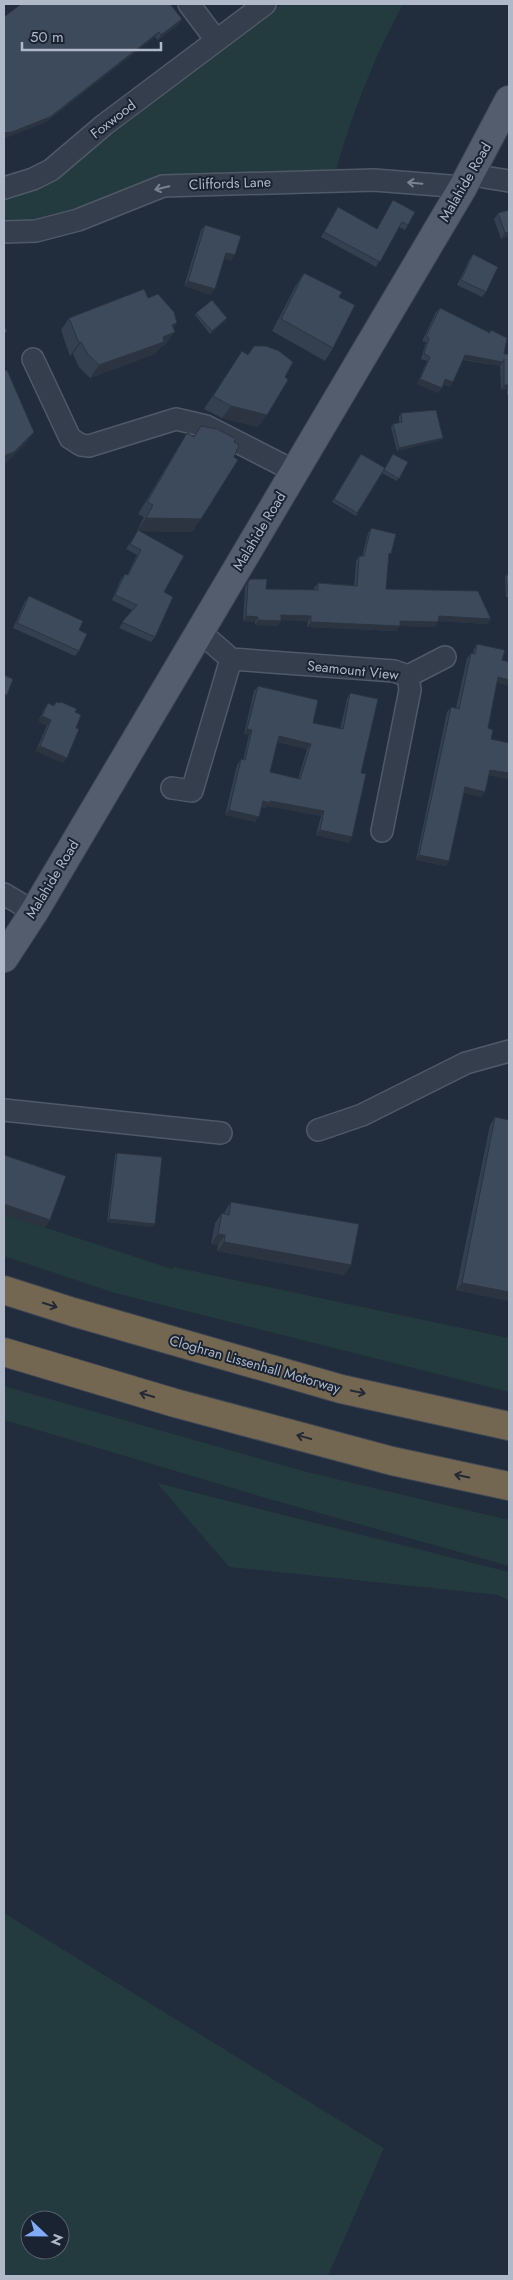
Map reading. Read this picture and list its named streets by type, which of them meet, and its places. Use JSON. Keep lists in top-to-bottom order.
{
  "streets": {
    "highway": ["Cloghran Lissenhall Motorway"],
    "main road": ["Malahide Road"],
    "street": ["Foxwood", "Cliffords Lane", "Seamount View"]
  },
  "crossings": [
    ["Malahide Road", "Cliffords Lane"]
  ],
  "one_way": ["Cliffords Lane"],
  "scale_bar": "50 m",
  "north": "right"
}
